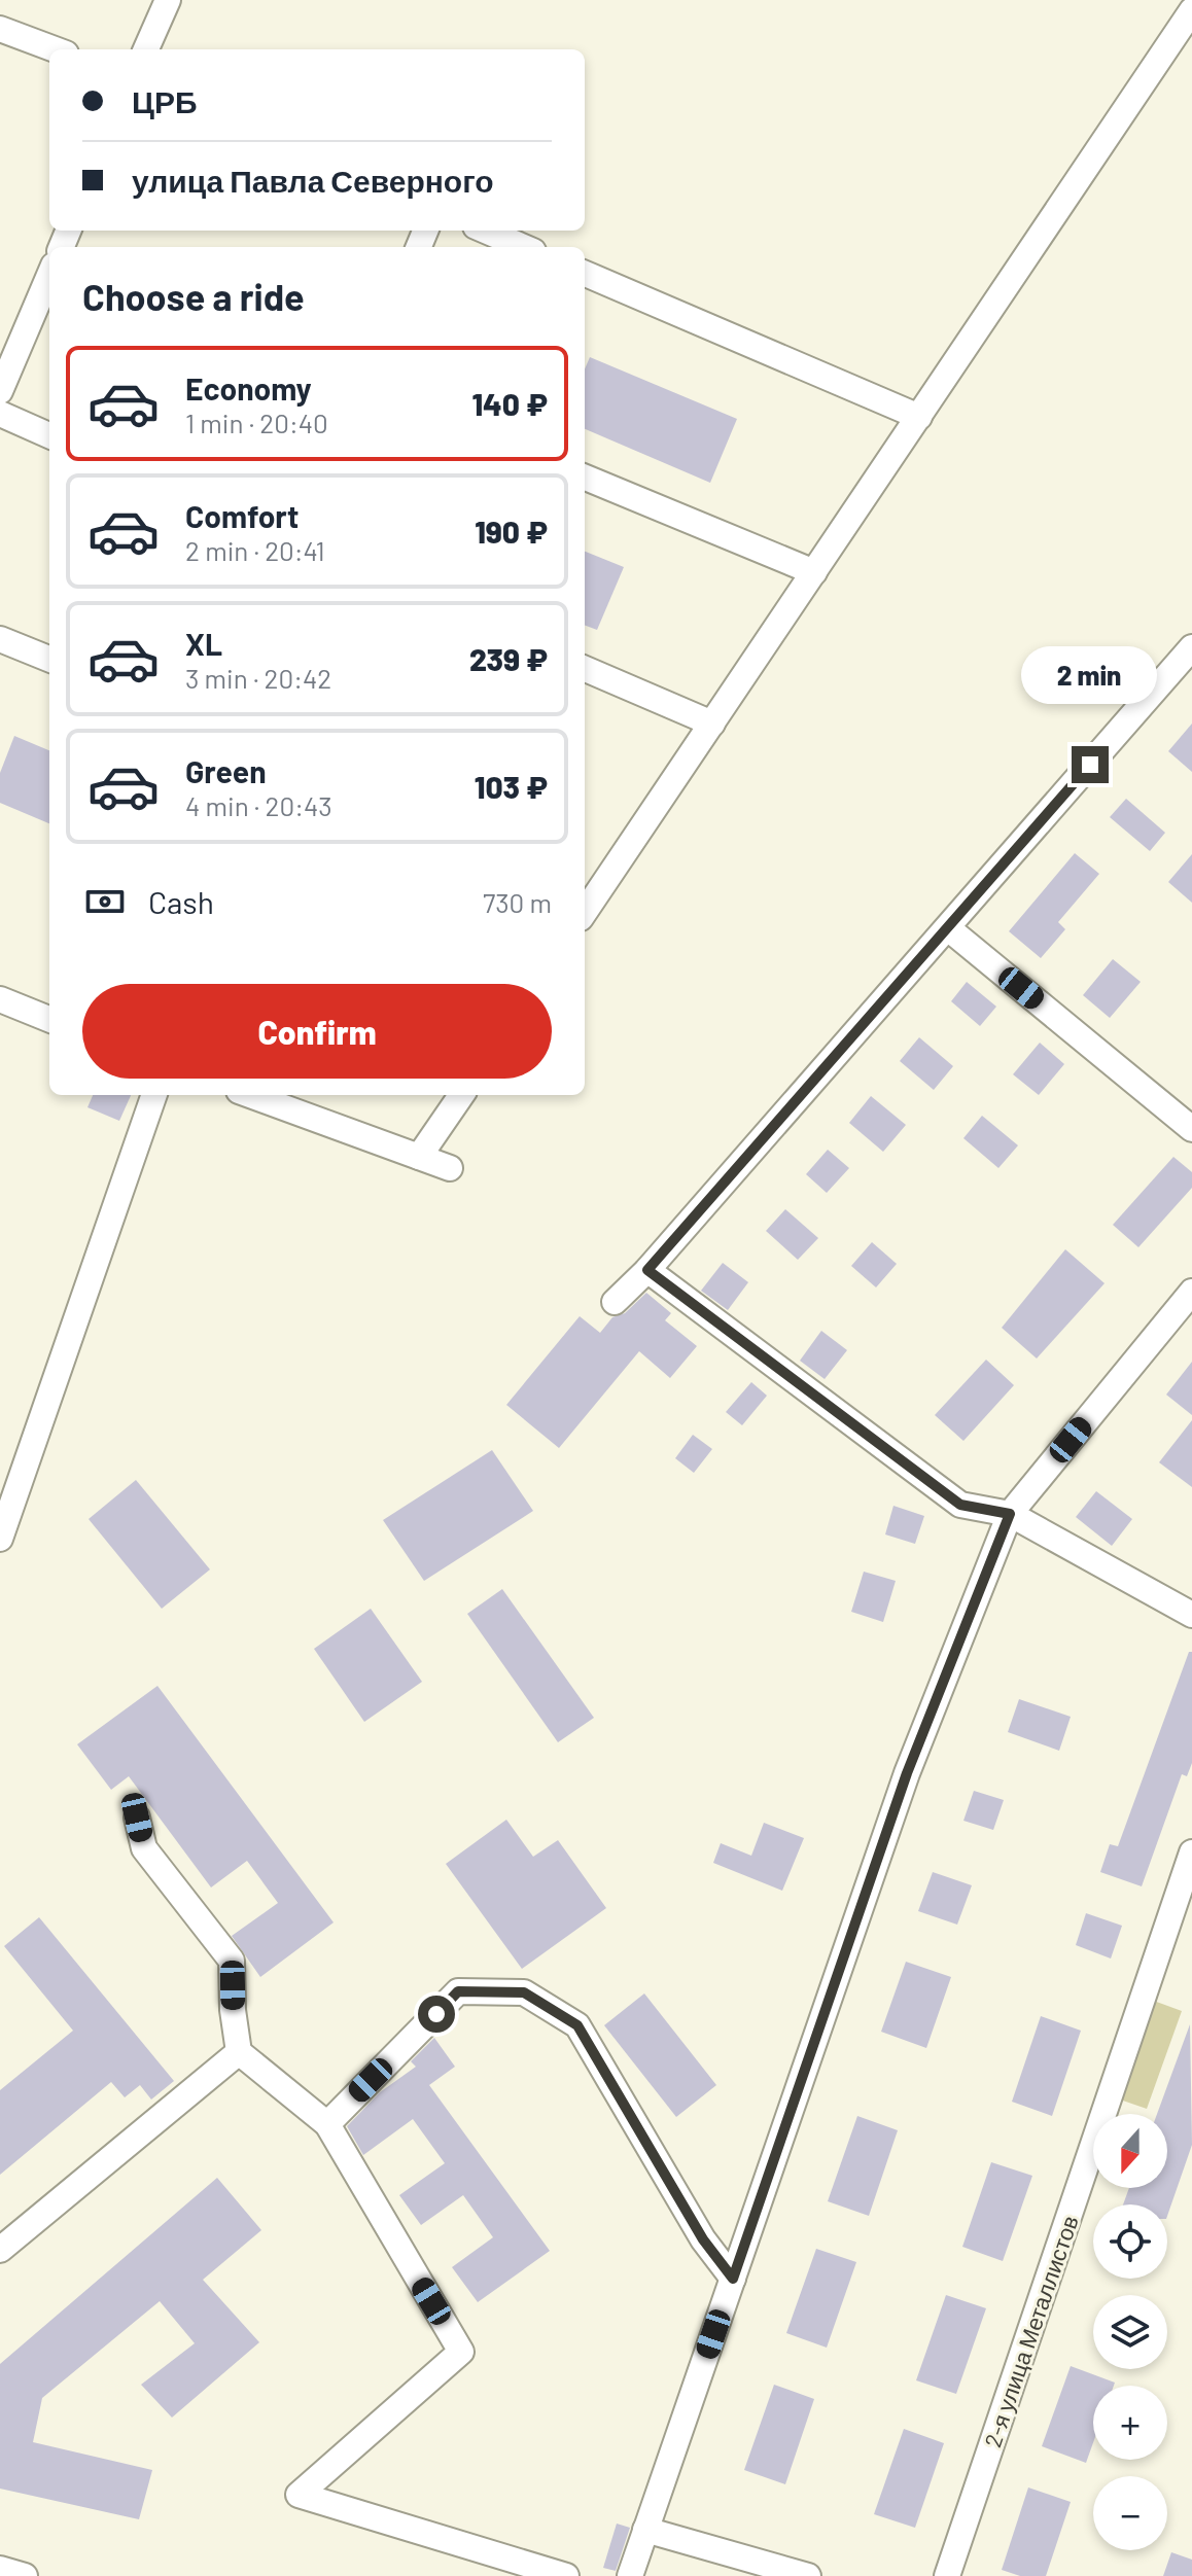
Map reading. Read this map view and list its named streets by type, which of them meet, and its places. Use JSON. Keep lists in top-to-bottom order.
{
  "streets": {
    "street": ["2-я улица Металлистов"]
  },
  "north": "bottom",
  "page": {
    "banner": ["ЦРБ", "улица Павла Северного"],
    "heading": "Choose a ride",
    "list": [
      {
        "name": "Economy",
        "note": "1 min · 20:40",
        "value": "140 ₽"
      },
      {
        "name": "Comfort",
        "note": "2 min · 20:41",
        "value": "190 ₽"
      },
      {
        "name": "XL",
        "note": "3 min · 20:42",
        "value": "239 ₽"
      },
      {
        "name": "Green",
        "note": "4 min · 20:43",
        "value": "103 ₽"
      }
    ],
    "bubble": "2 min",
    "pay": ["Cash", "730 m"],
    "buttons": "Confirm",
    "map_buttons": ["+", "−"]
  }
}
